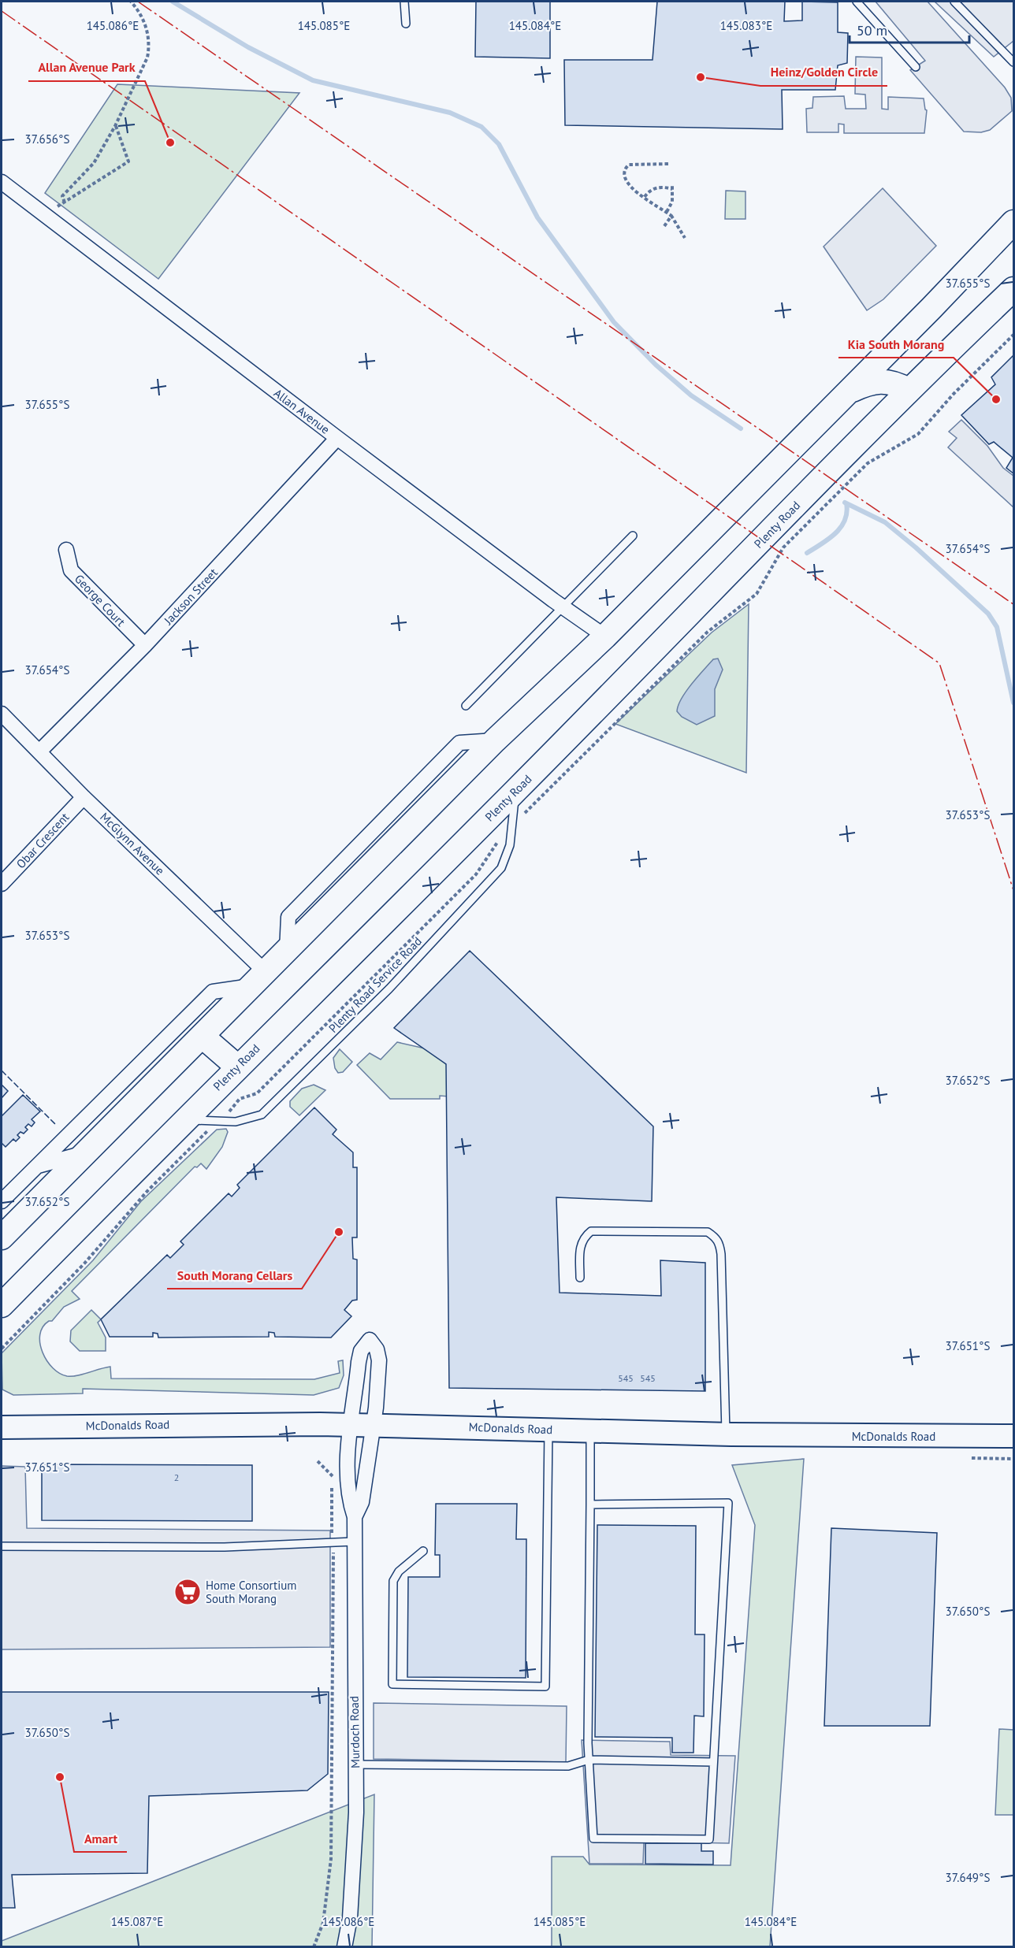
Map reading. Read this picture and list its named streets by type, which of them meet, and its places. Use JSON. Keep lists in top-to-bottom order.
{
  "streets": {
    "highway": ["Plenty Road"],
    "main road": ["McDonalds Road"],
    "street": [
      "Allan Avenue",
      "Jackson Street",
      "George Court",
      "Obar Crescent",
      "McGlynn Avenue",
      "Murdoch Road"
    ],
    "lane": ["Plenty Road Service Road"]
  },
  "crossings": [
    ["Allan Avenue", "Jackson Street"],
    ["Plenty Road", "Plenty Road Service Road"],
    ["Jackson Street", "George Court"],
    ["Jackson Street", "McGlynn Avenue"],
    ["Obar Crescent", "McGlynn Avenue"],
    ["McDonalds Road", "Murdoch Road"]
  ],
  "places": {
    "other": [
      "Heinz/Golden Circle",
      "Allan Avenue Park",
      "Kia South Morang",
      "South Morang Cellars",
      "Amart"
    ],
    "supermarket": ["Home Consortium South Morang"]
  },
  "house_numbers": ["545", "545", "2"],
  "scale_bar": "50 m",
  "coordinates": [
    "145.086°E",
    "145.085°E",
    "145.084°E",
    "145.083°E",
    "37.656°S",
    "37.655°S",
    "37.654°S",
    "37.653°S",
    "37.652°S",
    "37.651°S",
    "37.650°S",
    "37.649°S",
    "145.087°E"
  ]
}
